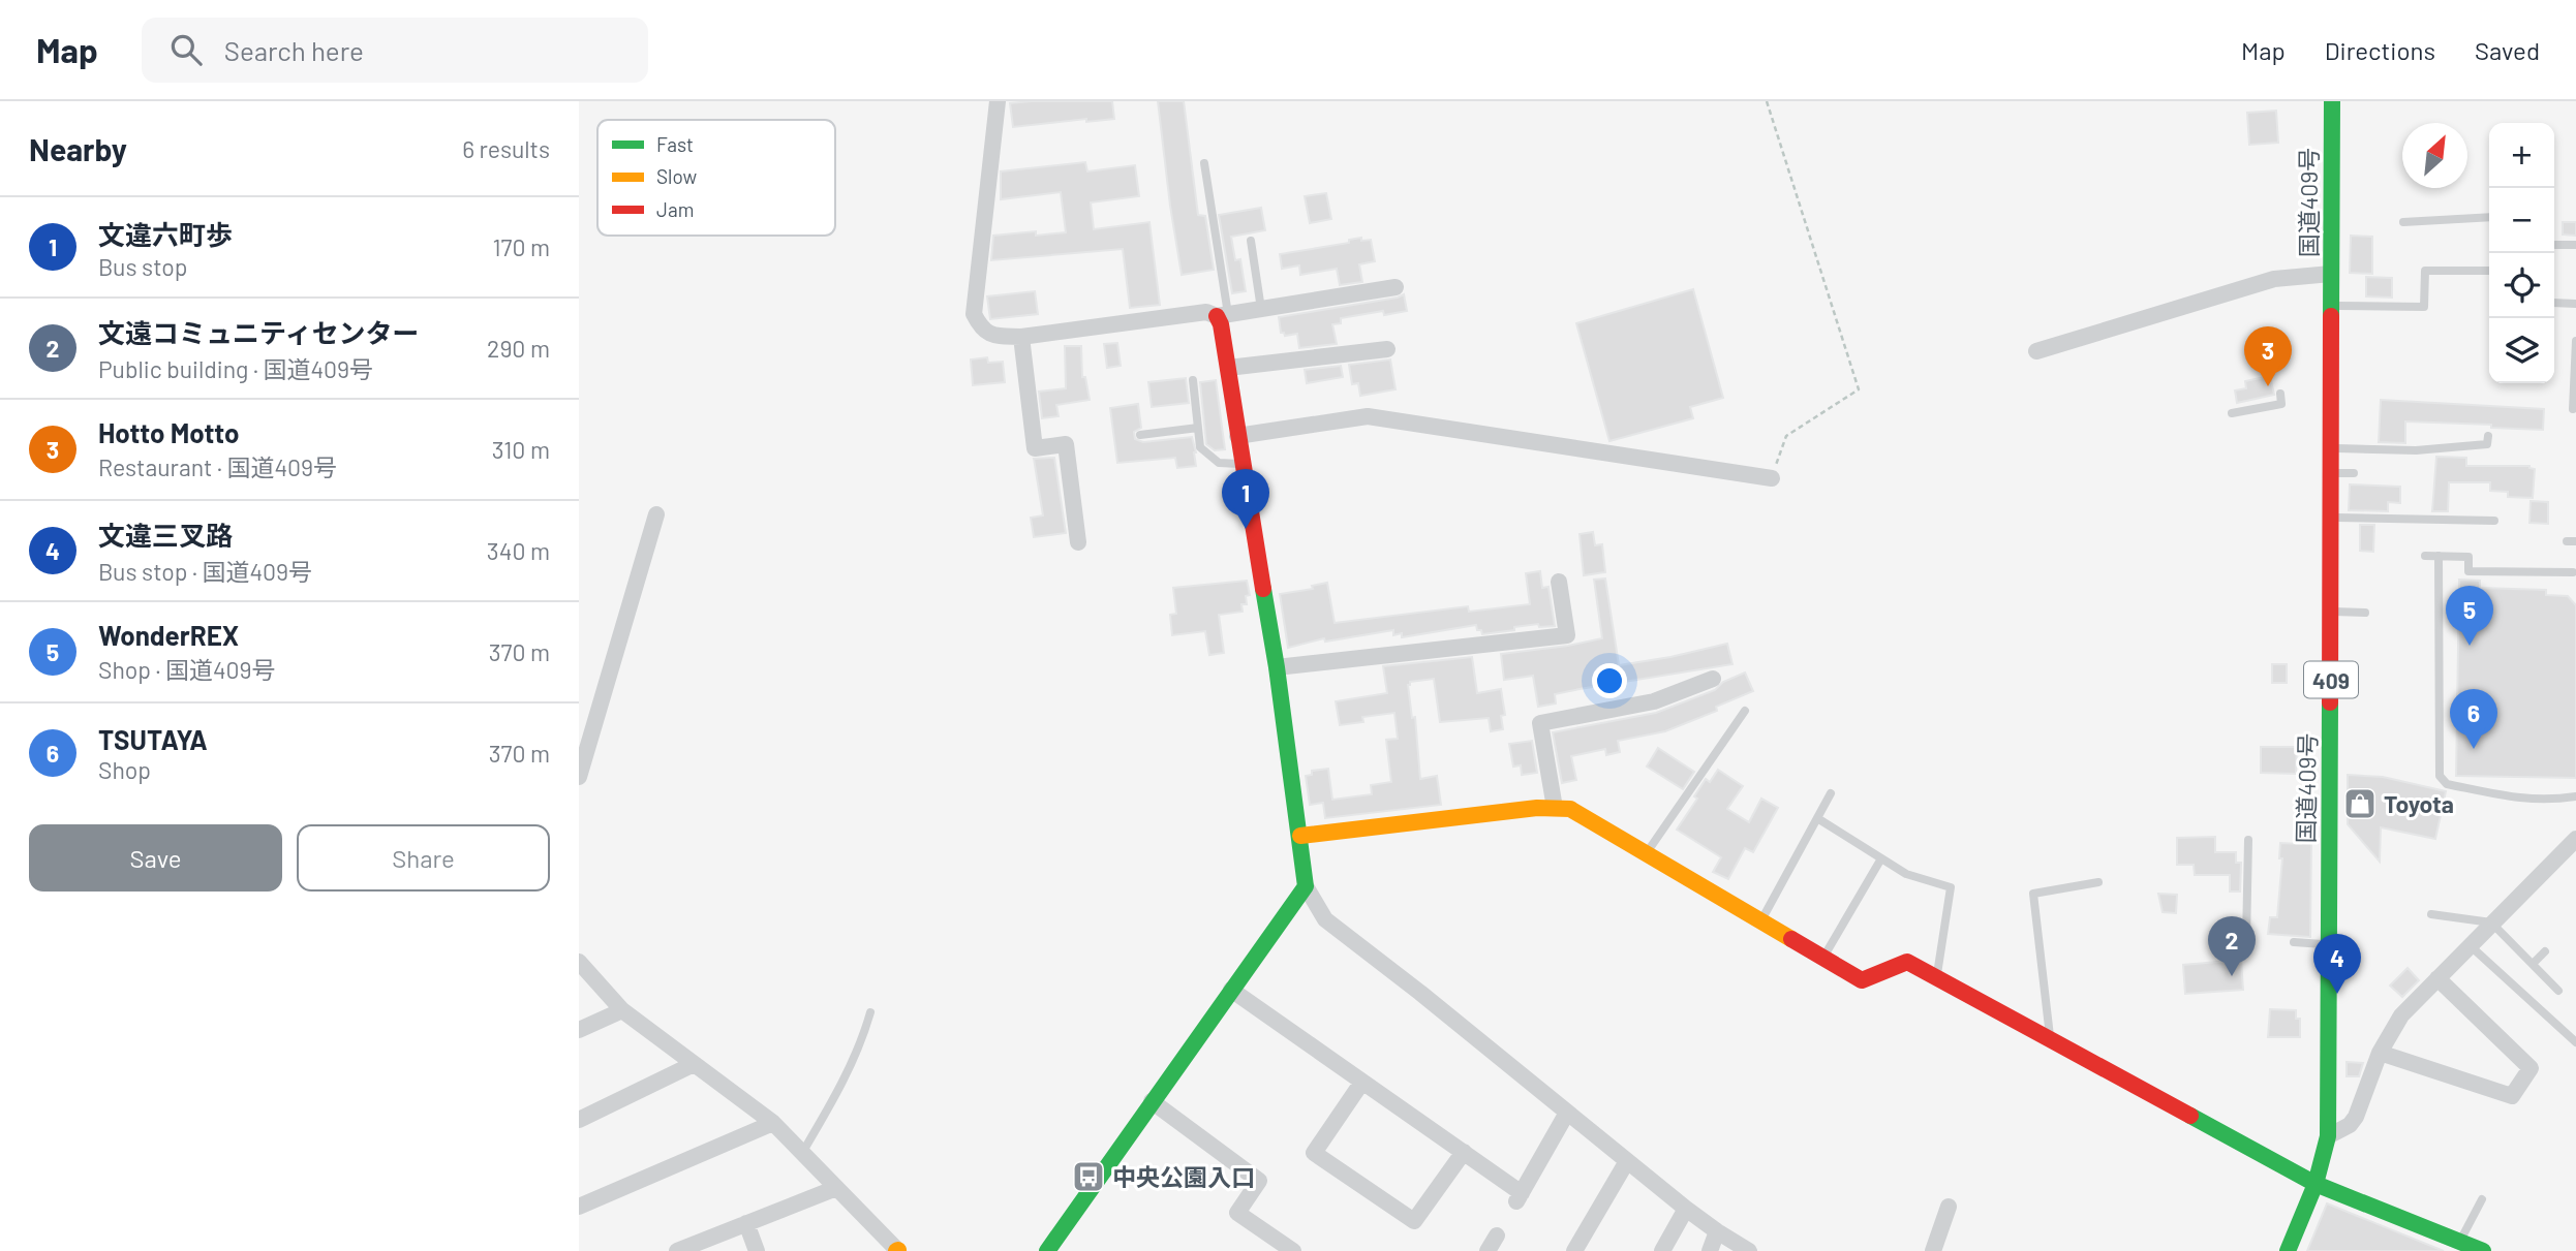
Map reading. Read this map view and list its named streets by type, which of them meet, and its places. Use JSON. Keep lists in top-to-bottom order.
{
  "streets": {
    "main road": ["国道409号", "409"]
  },
  "places": {
    "shop": ["Toyota"],
    "bus stop": ["中央公園入口"]
  },
  "legend": ["Fast", "Slow", "Jam"],
  "north": "top right",
  "page": {
    "header": "Map",
    "search": "Search here",
    "nav": ["Map", "Directions", "Saved"],
    "heading": ["Nearby", "6 results"],
    "map_buttons": ["+", "−"],
    "list": [
      {
        "mark": "1",
        "name": "文違六町歩",
        "note": "Bus stop",
        "value": "170 m"
      },
      {
        "mark": "2",
        "name": "文遠コミュニティセンター",
        "note": "Public building · 国道409号",
        "value": "290 m"
      },
      {
        "mark": "3",
        "name": "Hotto Motto",
        "note": "Restaurant · 国道409号",
        "value": "310 m"
      },
      {
        "mark": "4",
        "name": "文違三叉路",
        "note": "Bus stop · 国道409号",
        "value": "340 m"
      },
      {
        "mark": "5",
        "name": "WonderREX",
        "note": "Shop · 国道409号",
        "value": "370 m"
      },
      {
        "mark": "6",
        "name": "TSUTAYA",
        "note": "Shop",
        "value": "370 m"
      }
    ],
    "pins": [
      "3",
      "1",
      "5",
      "6",
      "2",
      "4"
    ],
    "buttons": ["Save", "Share"]
  }
}
